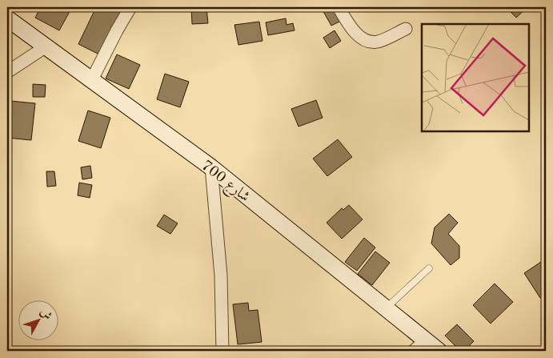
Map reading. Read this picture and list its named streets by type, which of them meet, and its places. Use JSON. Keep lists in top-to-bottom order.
{
  "streets": {
    "main road": ["شارع 700"]
  },
  "north": "top right"
}
